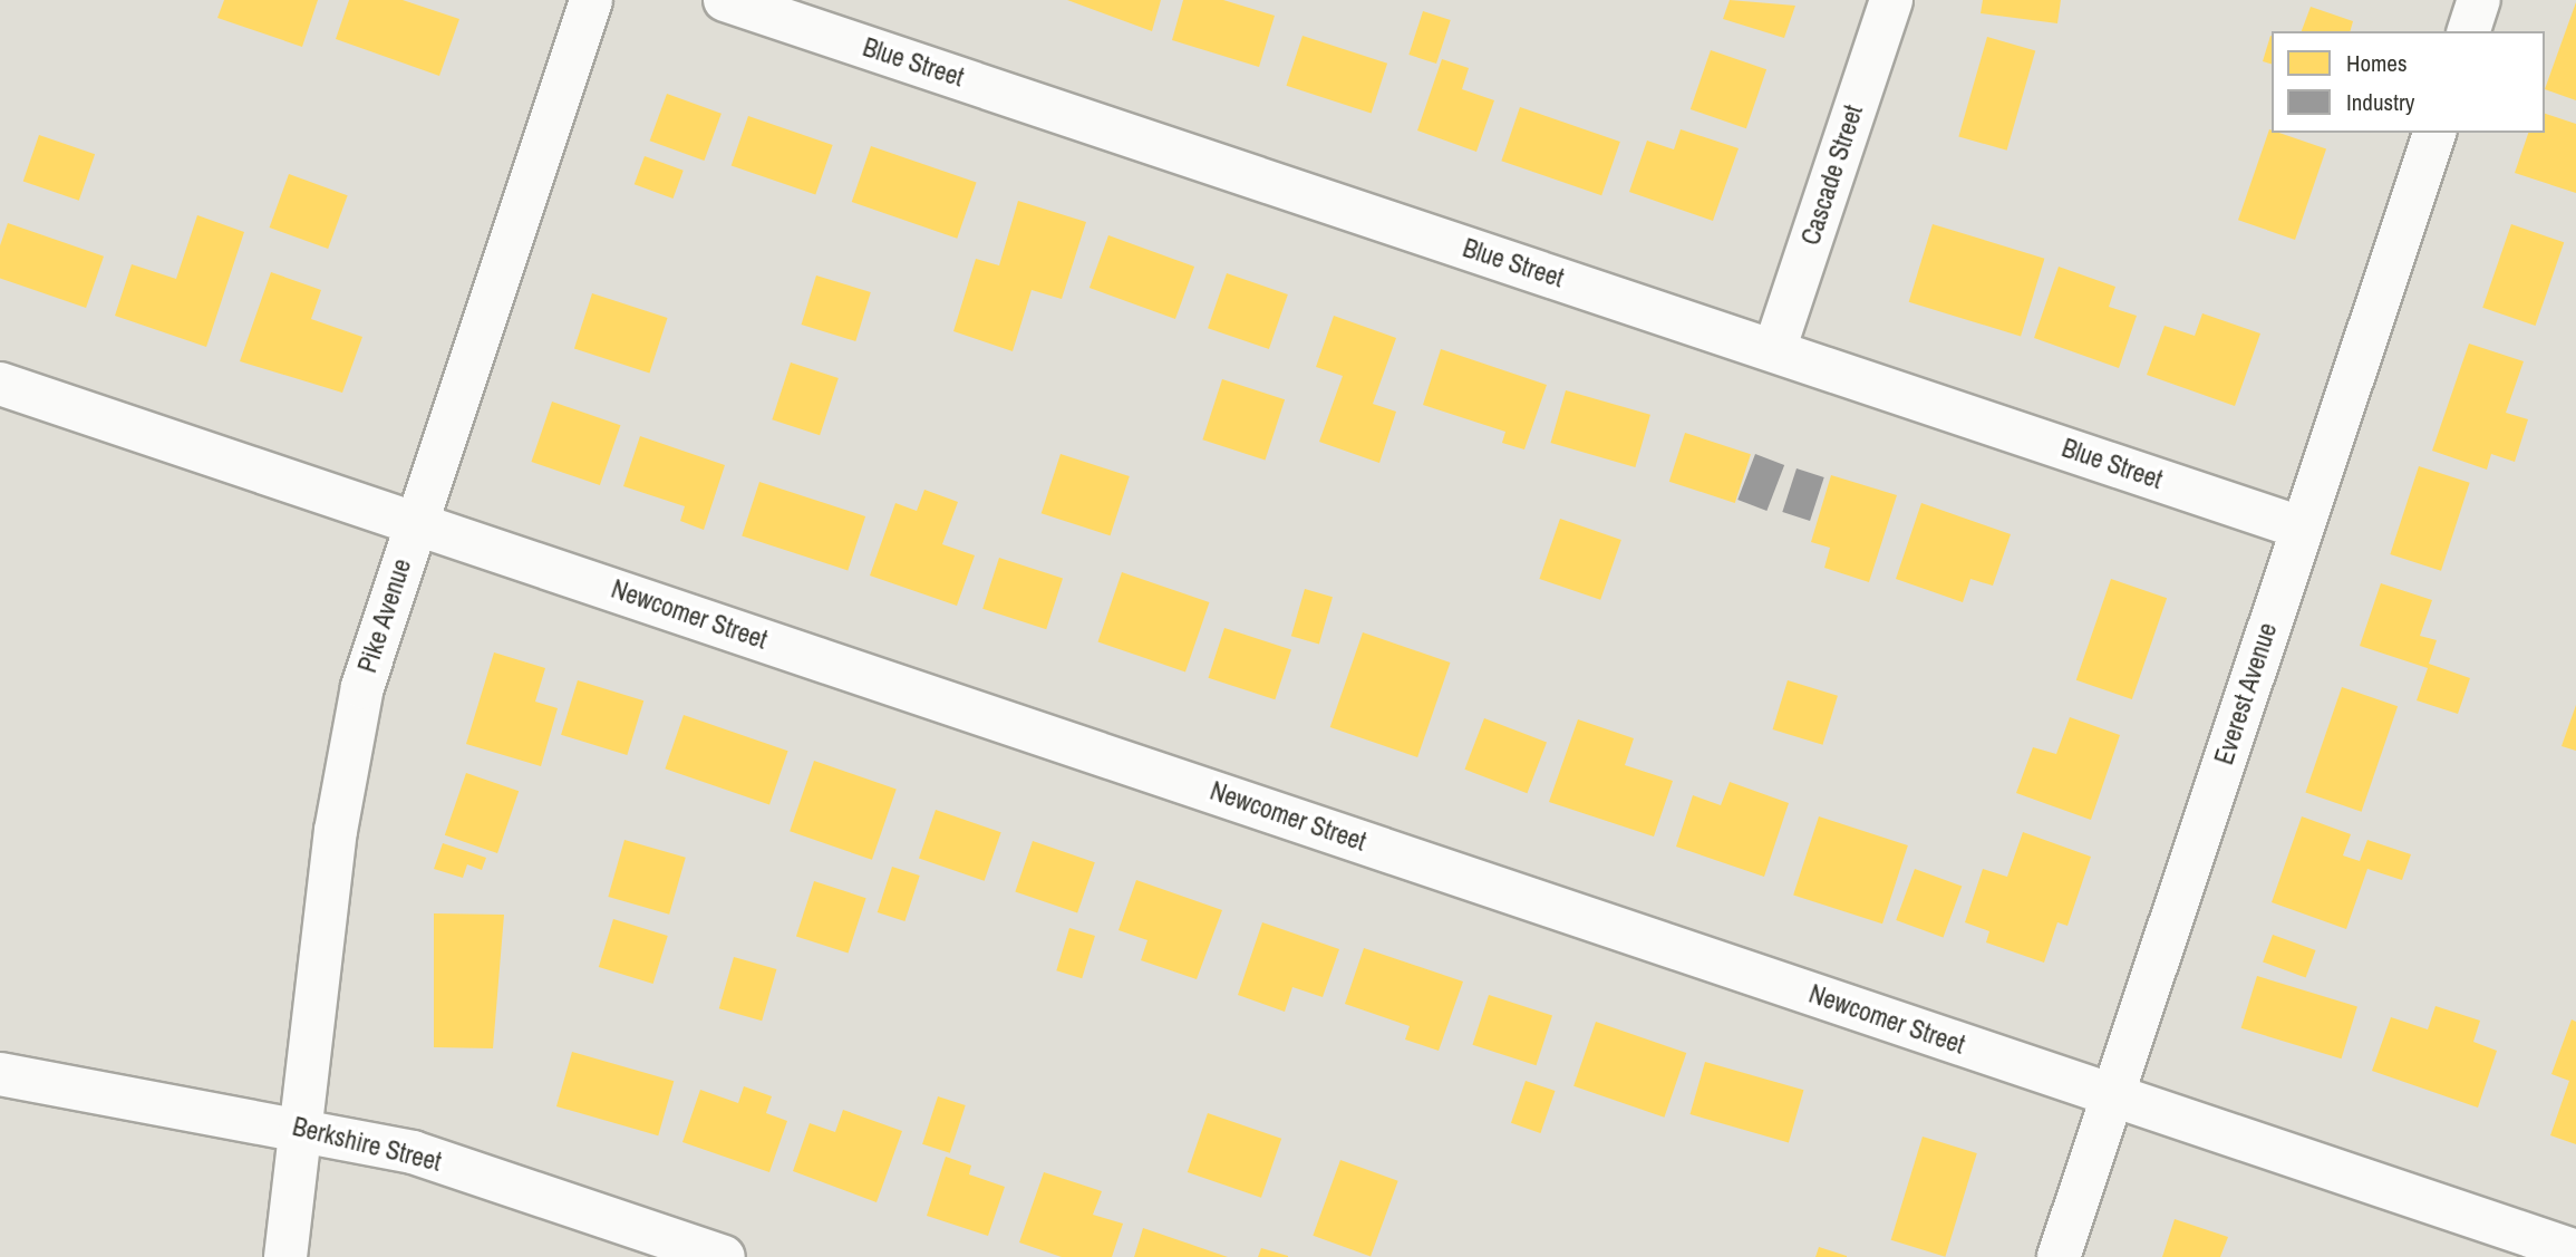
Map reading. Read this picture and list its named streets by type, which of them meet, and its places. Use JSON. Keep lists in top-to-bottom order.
{
  "streets": {
    "street": [
      "Blue Street",
      "Cascade Street",
      "Newcomer Street",
      "Pike Avenue",
      "Everest Avenue",
      "Berkshire Street"
    ]
  },
  "crossings": [
    ["Blue Street", "Cascade Street"],
    ["Blue Street", "Everest Avenue"],
    ["Newcomer Street", "Pike Avenue"],
    ["Newcomer Street", "Everest Avenue"],
    ["Pike Avenue", "Berkshire Street"]
  ],
  "legend": ["Homes", "Industry"]
}
